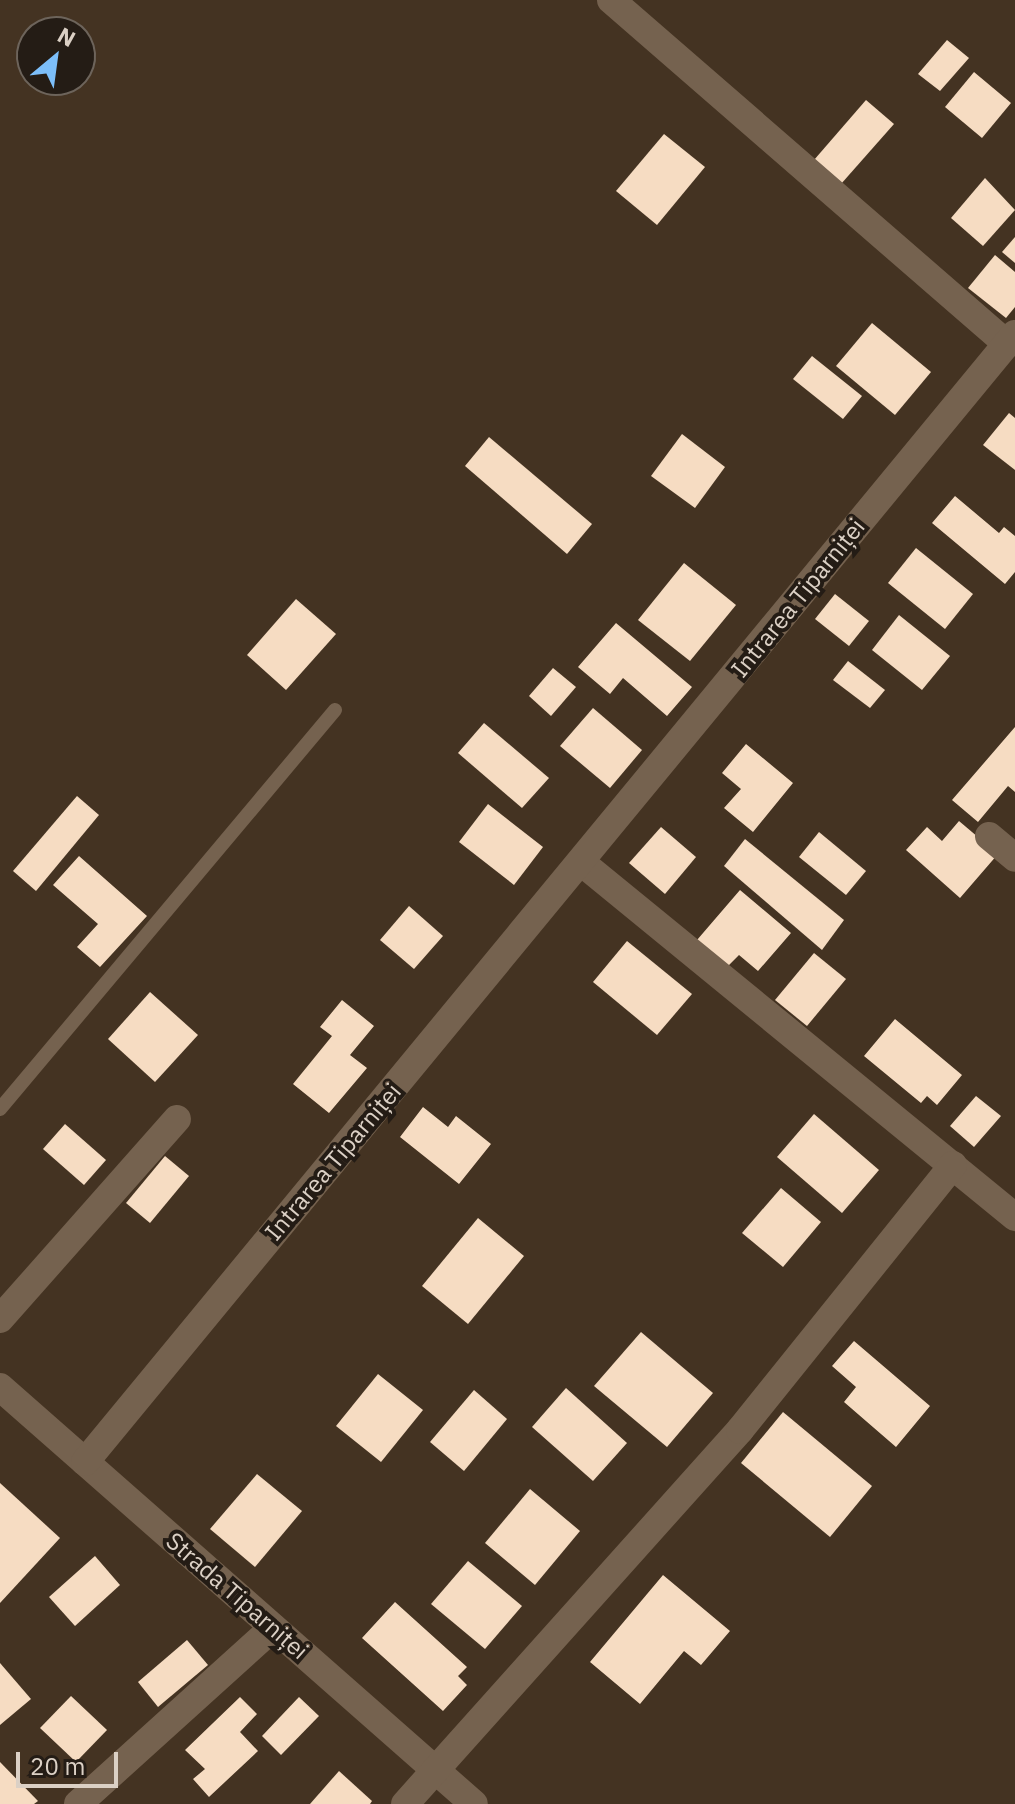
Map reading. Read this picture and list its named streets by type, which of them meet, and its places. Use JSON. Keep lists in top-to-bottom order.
{
  "streets": {
    "street": ["Intrarea Tiparniței", "Strada Tiparniței"]
  },
  "crossings": [
    ["Intrarea Tiparniței", "Strada Tiparniței"]
  ],
  "scale_bar": "20 m",
  "north": "top right"
}
